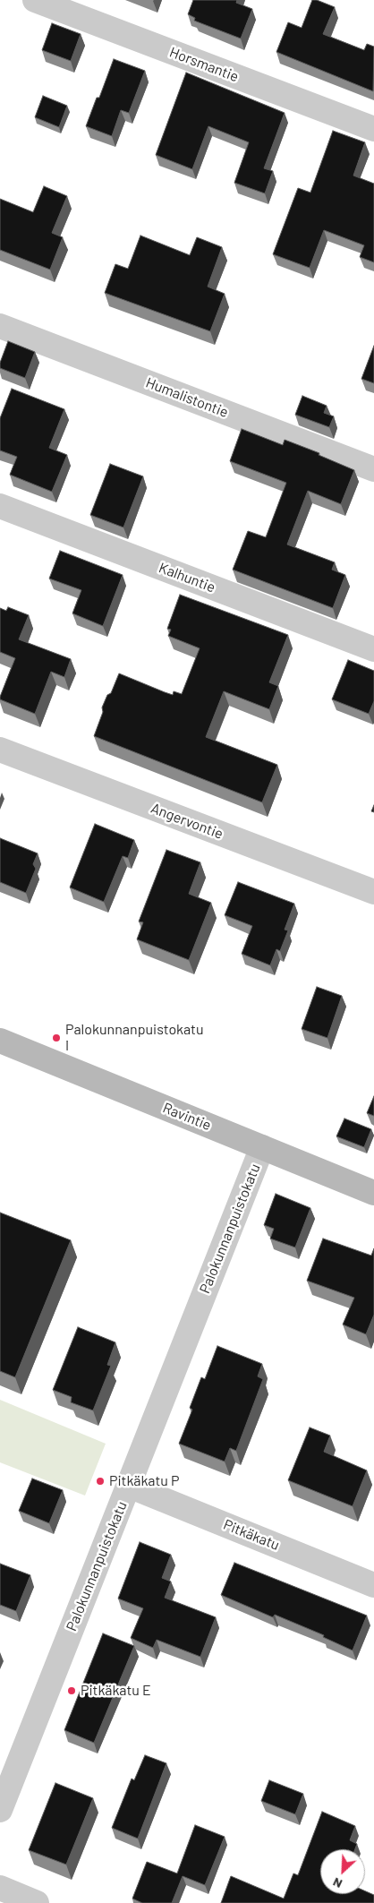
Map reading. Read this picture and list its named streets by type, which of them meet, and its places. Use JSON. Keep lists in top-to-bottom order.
{
  "streets": {
    "main road": ["Ravintie"],
    "street": [
      "Horsmantie",
      "Humalistontie",
      "Kalhuntie",
      "Angervontie",
      "Palokunnanpuistokatu",
      "Pitkäkatu"
    ]
  },
  "crossings": [
    ["Ravintie", "Palokunnanpuistokatu"],
    ["Palokunnanpuistokatu", "Pitkäkatu"]
  ],
  "places": ["Palokunnanpuistokatu I", "Pitkäkatu P", "Pitkäkatu E"],
  "north": "bottom left"
}
